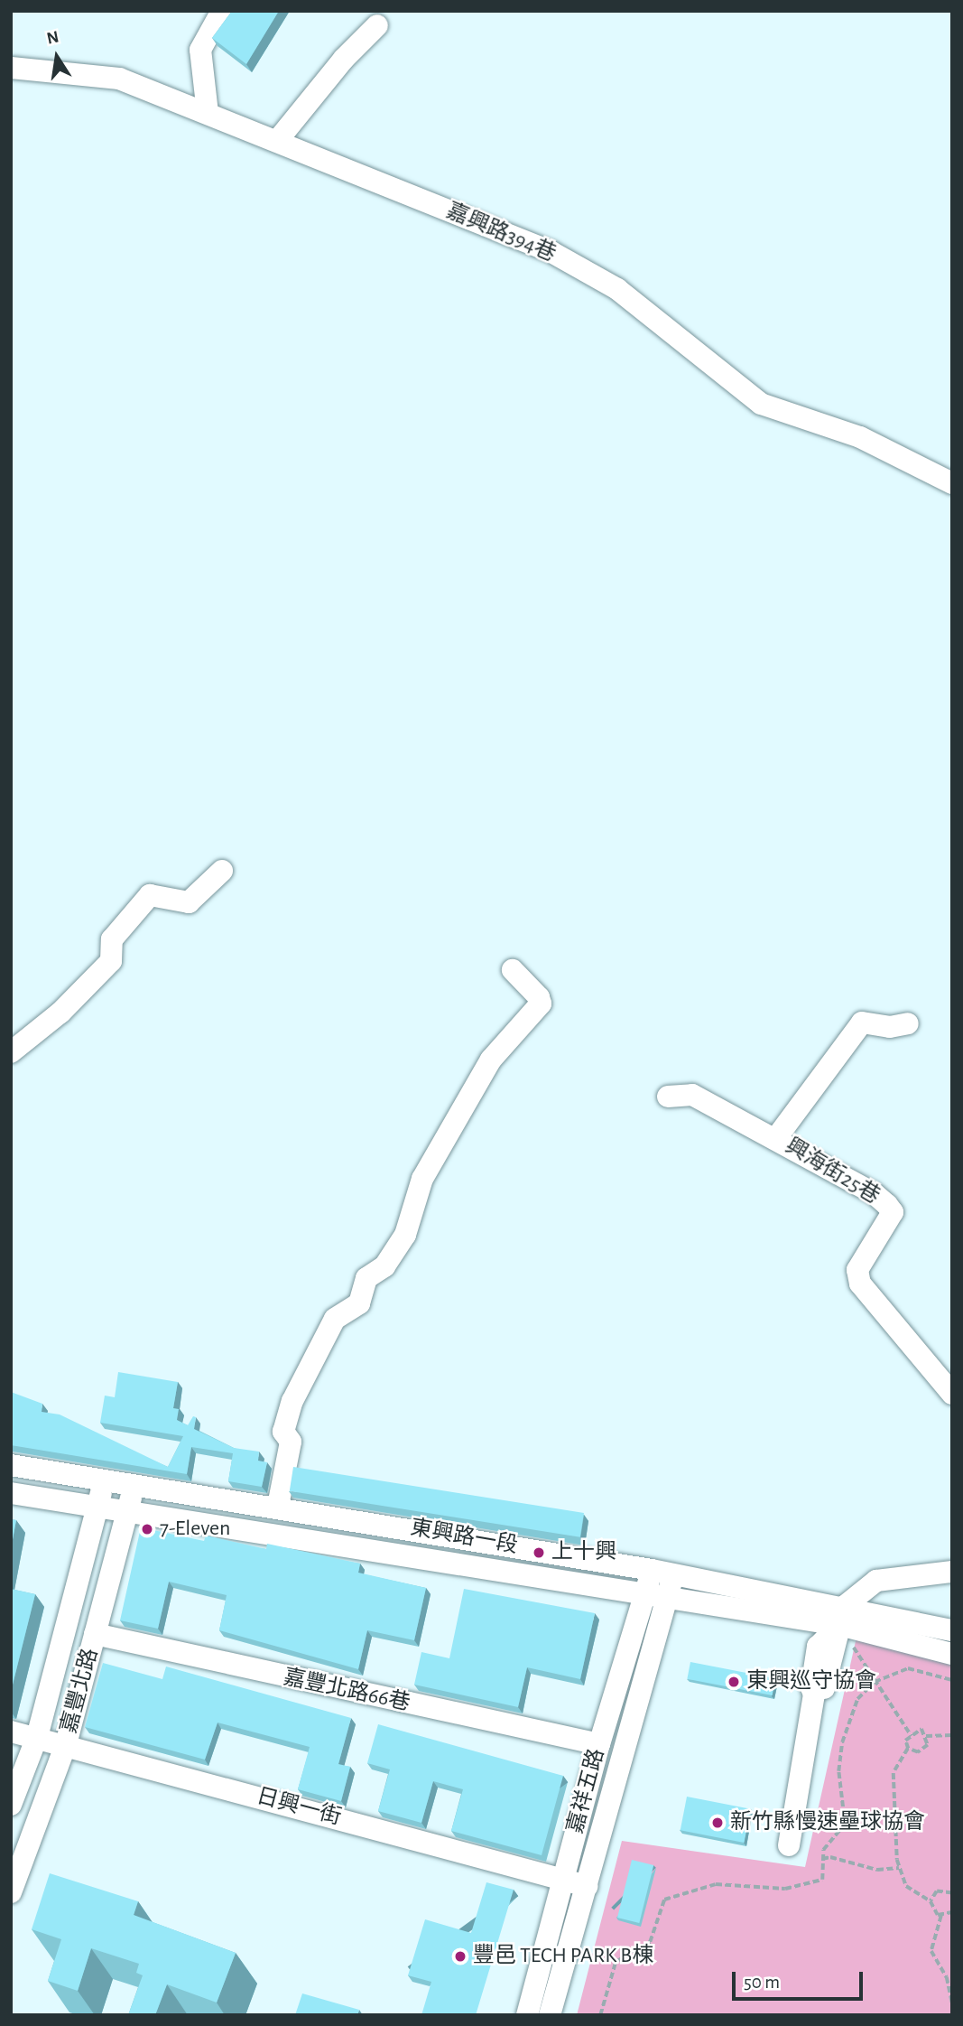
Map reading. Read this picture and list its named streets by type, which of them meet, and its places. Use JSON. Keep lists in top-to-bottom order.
{
  "streets": {
    "street": [
      "嘉興路394巷",
      "興海街25巷",
      "東興路一段",
      "嘉豐北路",
      "嘉豐北路66巷",
      "嘉祥五路",
      "日興一街"
    ]
  },
  "crossings": [
    ["東興路一段", "嘉豐北路"],
    ["東興路一段", "嘉祥五路"],
    ["嘉豐北路", "嘉豐北路66巷"],
    ["嘉豐北路", "日興一街"],
    ["嘉豐北路66巷", "嘉祥五路"],
    ["嘉祥五路", "日興一街"]
  ],
  "places": [
    "7-Eleven",
    "上十興",
    "東興巡守協會",
    "新竹縣慢速壘球協會",
    "豐邑 TECH PARK B棟"
  ],
  "scale_bar": "50 m",
  "north": "top"
}
